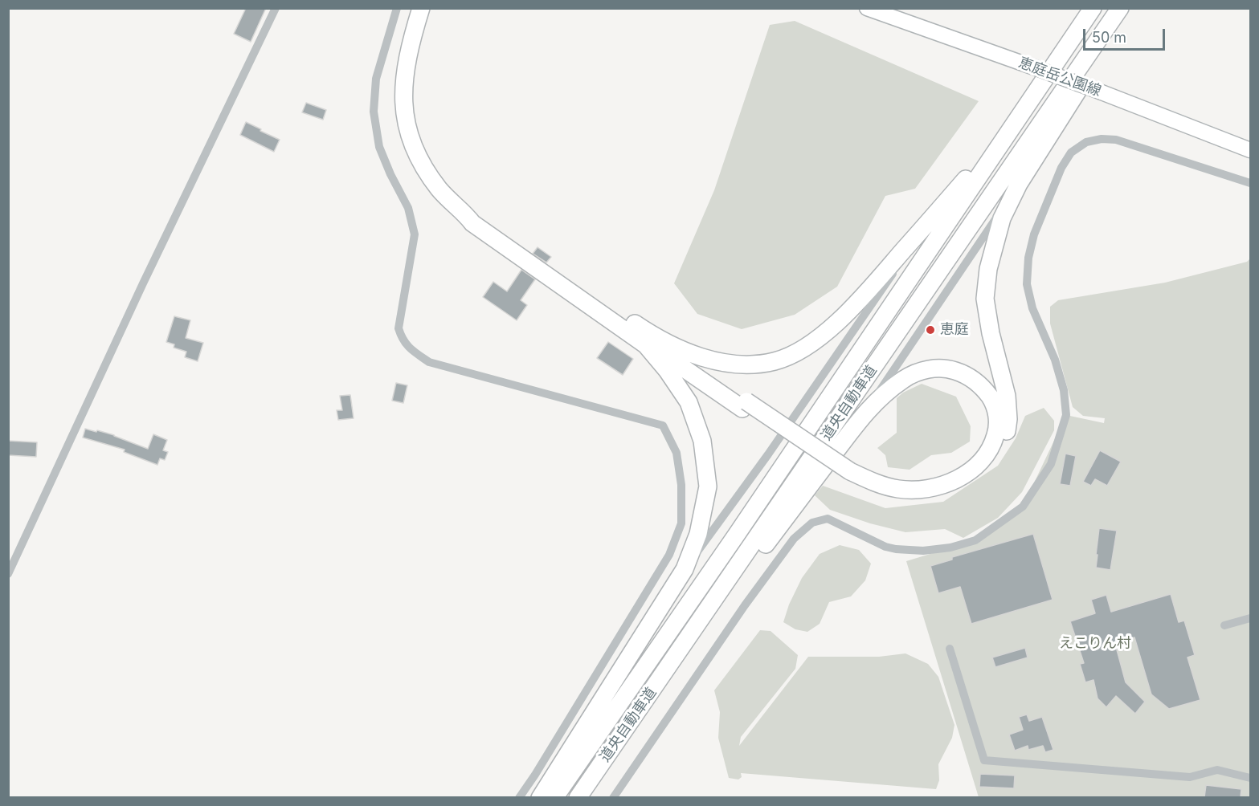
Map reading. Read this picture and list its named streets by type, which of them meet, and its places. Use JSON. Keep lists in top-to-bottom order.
{
  "streets": {
    "highway": ["道央自動車道"],
    "main road": ["恵庭岳公園線"]
  },
  "parks": ["えこりん村"],
  "places": ["恵庭"],
  "scale_bar": "50 m"
}
